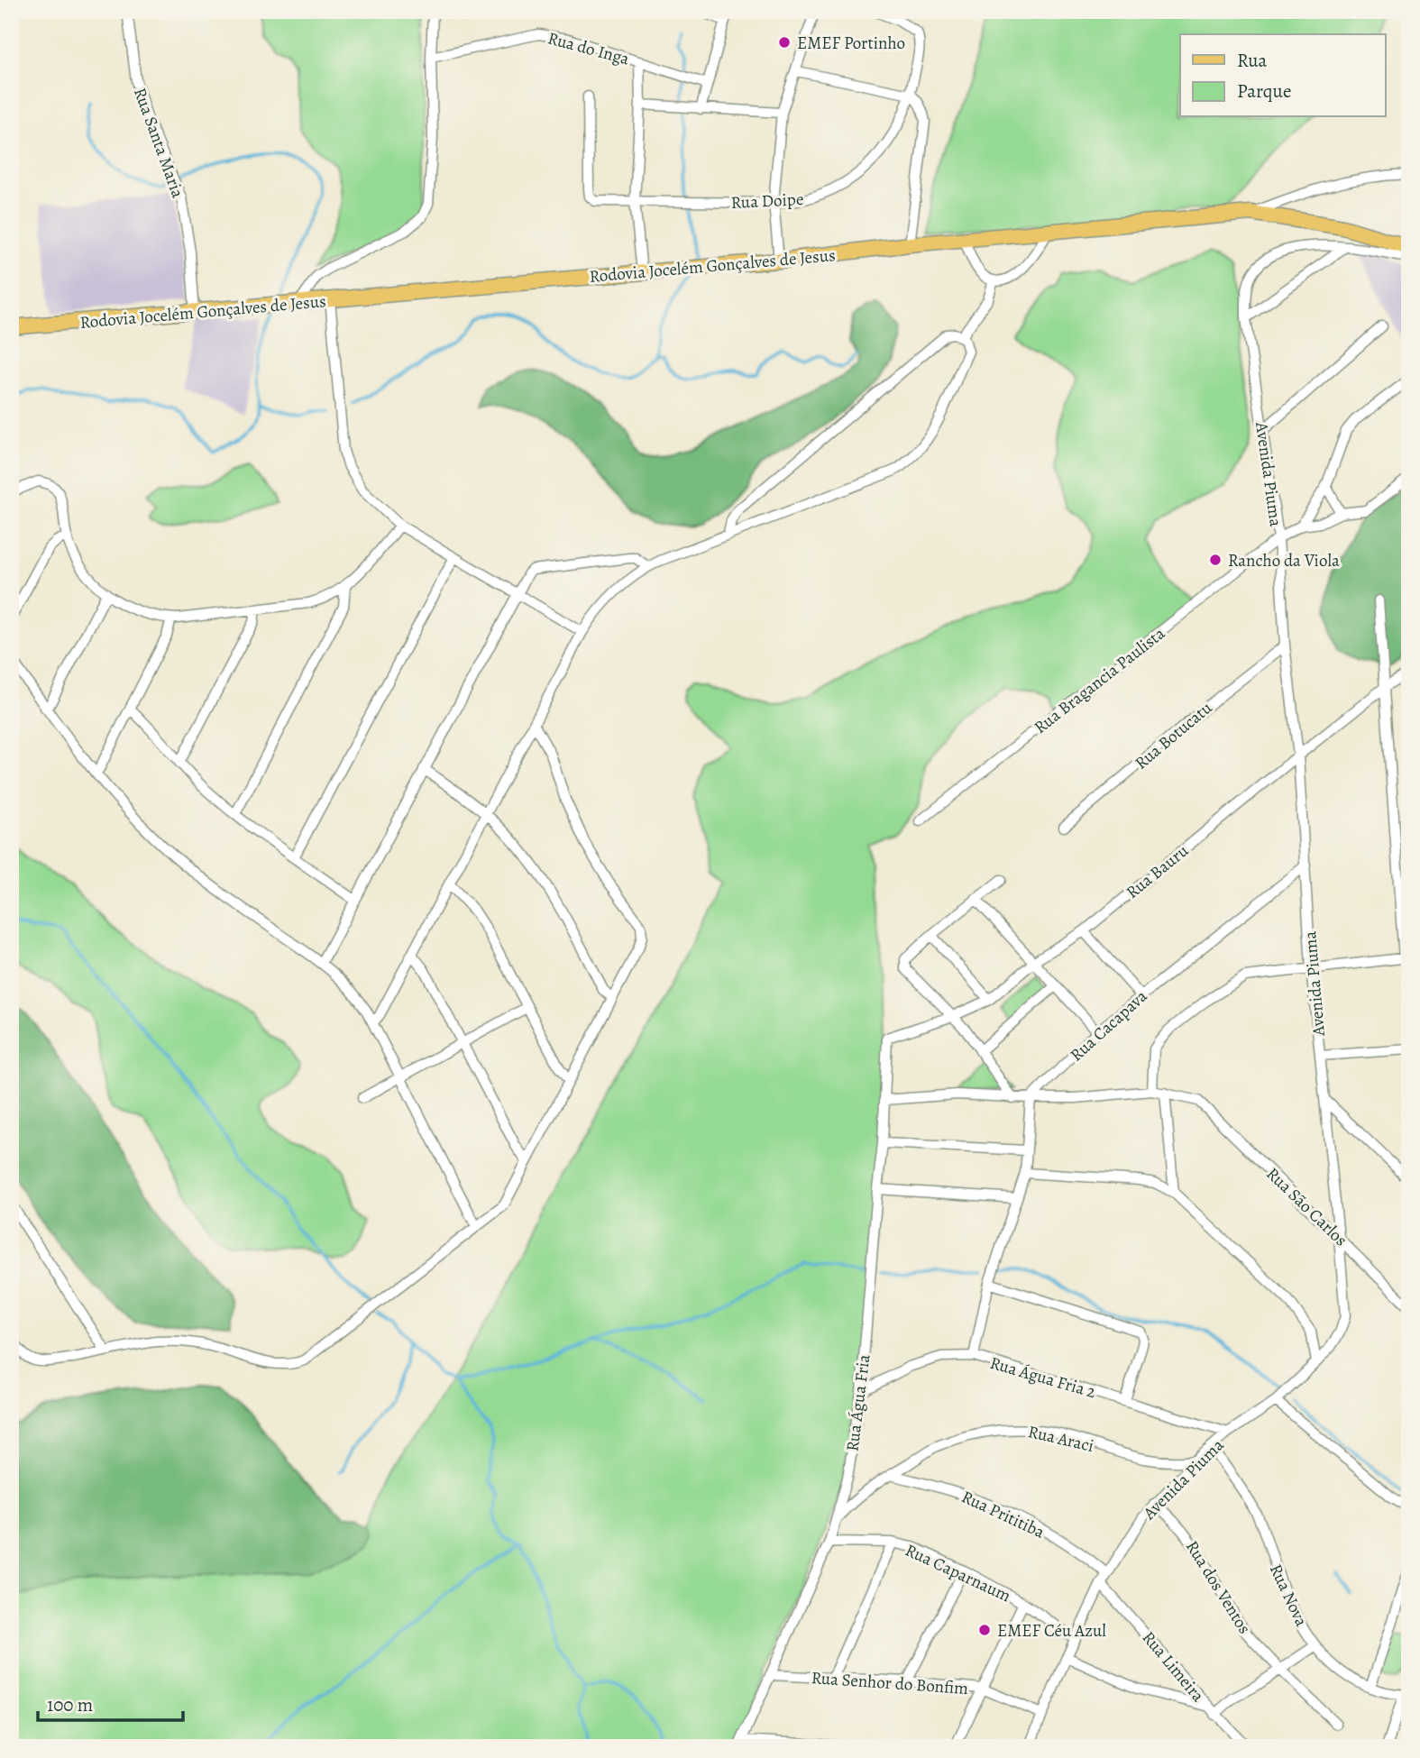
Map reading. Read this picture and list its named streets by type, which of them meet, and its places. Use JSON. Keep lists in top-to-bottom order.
{
  "streets": {
    "main road": ["Rodovia Jocelém Gonçalves de Jesus"],
    "street": [
      "Rua do Inga",
      "Rua Santa Maria",
      "Rua Doipe",
      "Avenida Piuma",
      "Rua Bragancia Paulista",
      "Rua Botucatu",
      "Rua Bauru",
      "Rua Cacapava",
      "Rua São Carlos",
      "Rua Água Fria 2",
      "Rua Água Fria",
      "Rua Araci",
      "Rua Prititiba",
      "Rua Caparnaum",
      "Rua dos Ventos",
      "Rua Nova",
      "Rua Limeira",
      "Rua Senhor do Bonfim"
    ]
  },
  "crossings": [
    ["Rua Santa Maria", "Rodovia Jocelém Gonçalves de Jesus"],
    ["Avenida Piuma", "Rua Bragancia Paulista"],
    ["Avenida Piuma", "Rua Botucatu"],
    ["Avenida Piuma", "Rua Bauru"],
    ["Avenida Piuma", "Rua Cacapava"],
    ["Avenida Piuma", "Rua São Carlos"],
    ["Avenida Piuma", "Rua Água Fria 2"],
    ["Avenida Piuma", "Rua Araci"],
    ["Avenida Piuma", "Rua Prititiba"],
    ["Avenida Piuma", "Rua Caparnaum"],
    ["Avenida Piuma", "Rua dos Ventos"],
    ["Avenida Piuma", "Rua Nova"],
    ["Avenida Piuma", "Rua Limeira"],
    ["Avenida Piuma", "Rua Senhor do Bonfim"],
    ["Rua Bauru", "Rua Água Fria"],
    ["Rua Água Fria 2", "Rua Água Fria"],
    ["Rua Água Fria", "Rua Araci"],
    ["Rua Água Fria", "Rua Caparnaum"],
    ["Rua Água Fria", "Rua Senhor do Bonfim"],
    ["Rua Araci", "Rua Prititiba"]
  ],
  "places": ["EMEF Portinho", "Rancho da Viola", "EMEF Céu Azul"],
  "legend": ["Rua", "Parque"],
  "scale_bar": "100 m"
}
